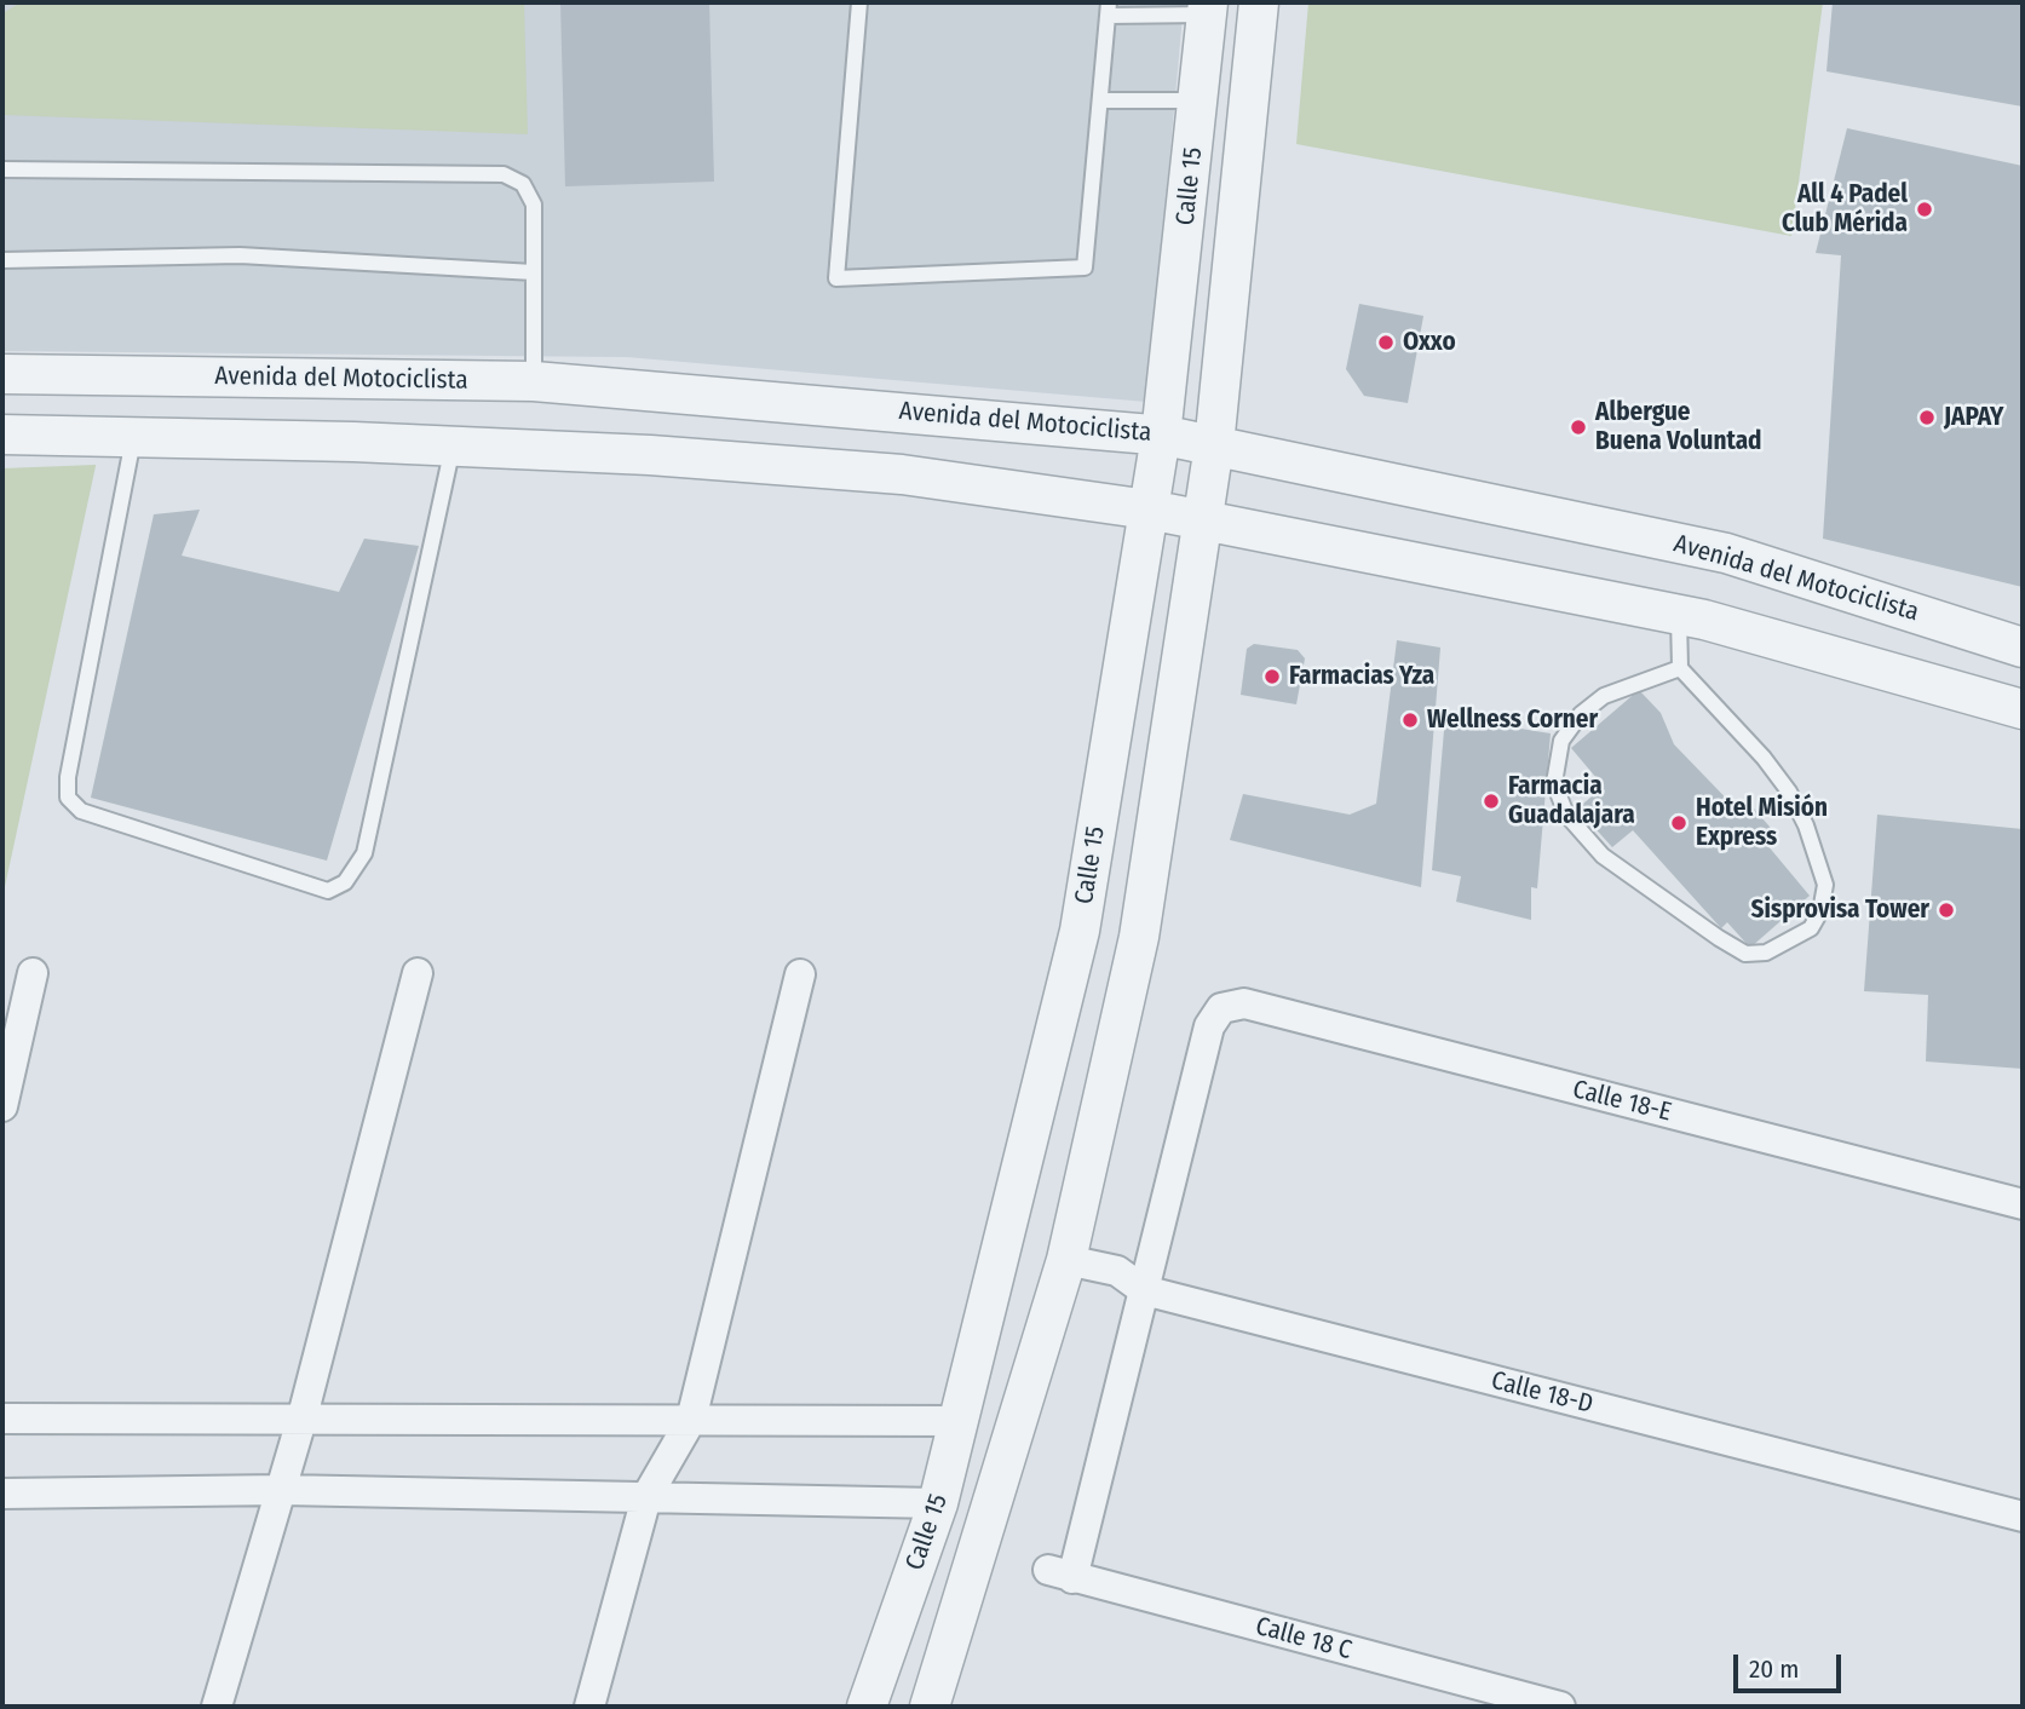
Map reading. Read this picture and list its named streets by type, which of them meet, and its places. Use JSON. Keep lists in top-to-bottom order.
{
  "streets": {
    "street": [
      "Calle 15",
      "Avenida del Motociclista",
      "Calle 18-E",
      "Calle 18-D",
      "Calle 18 C"
    ]
  },
  "crossings": [
    ["Calle 15", "Avenida del Motociclista"],
    ["Calle 15", "Calle 18-D"],
    ["Calle 18-E", "Calle 18-D"],
    ["Calle 18-E", "Calle 18 C"],
    ["Calle 18-D", "Calle 18 C"]
  ],
  "places": [
    "All 4 Padel Club Mérida",
    "Oxxo",
    "JAPAY",
    "Albergue Buena Voluntad",
    "Farmacias Yza",
    "Wellness Corner",
    "Farmacia Guadalajara",
    "Hotel Misión Express",
    "Sisprovisa Tower"
  ],
  "scale_bar": "20 m"
}
